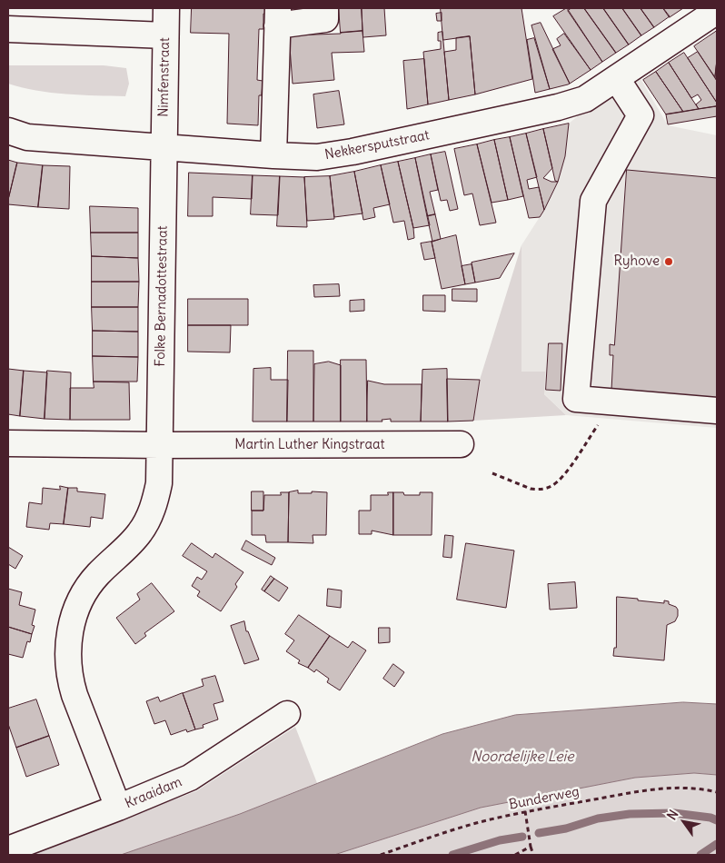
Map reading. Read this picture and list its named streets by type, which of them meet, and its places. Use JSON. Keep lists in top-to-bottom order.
{
  "streets": {
    "street": [
      "Nimfenstraat",
      "Nekkersputstraat",
      "Folke Bernadottestraat",
      "Martin Luther Kingstraat",
      "Kraaidam"
    ],
    "path": ["Bunderweg"]
  },
  "crossings": [
    ["Nimfenstraat", "Nekkersputstraat"],
    ["Nimfenstraat", "Folke Bernadottestraat"],
    ["Nekkersputstraat", "Folke Bernadottestraat"],
    ["Folke Bernadottestraat", "Martin Luther Kingstraat"],
    ["Folke Bernadottestraat", "Kraaidam"]
  ],
  "water": ["Noordelijke Leie"],
  "places": ["Ryhove"],
  "north": "top left"
}
